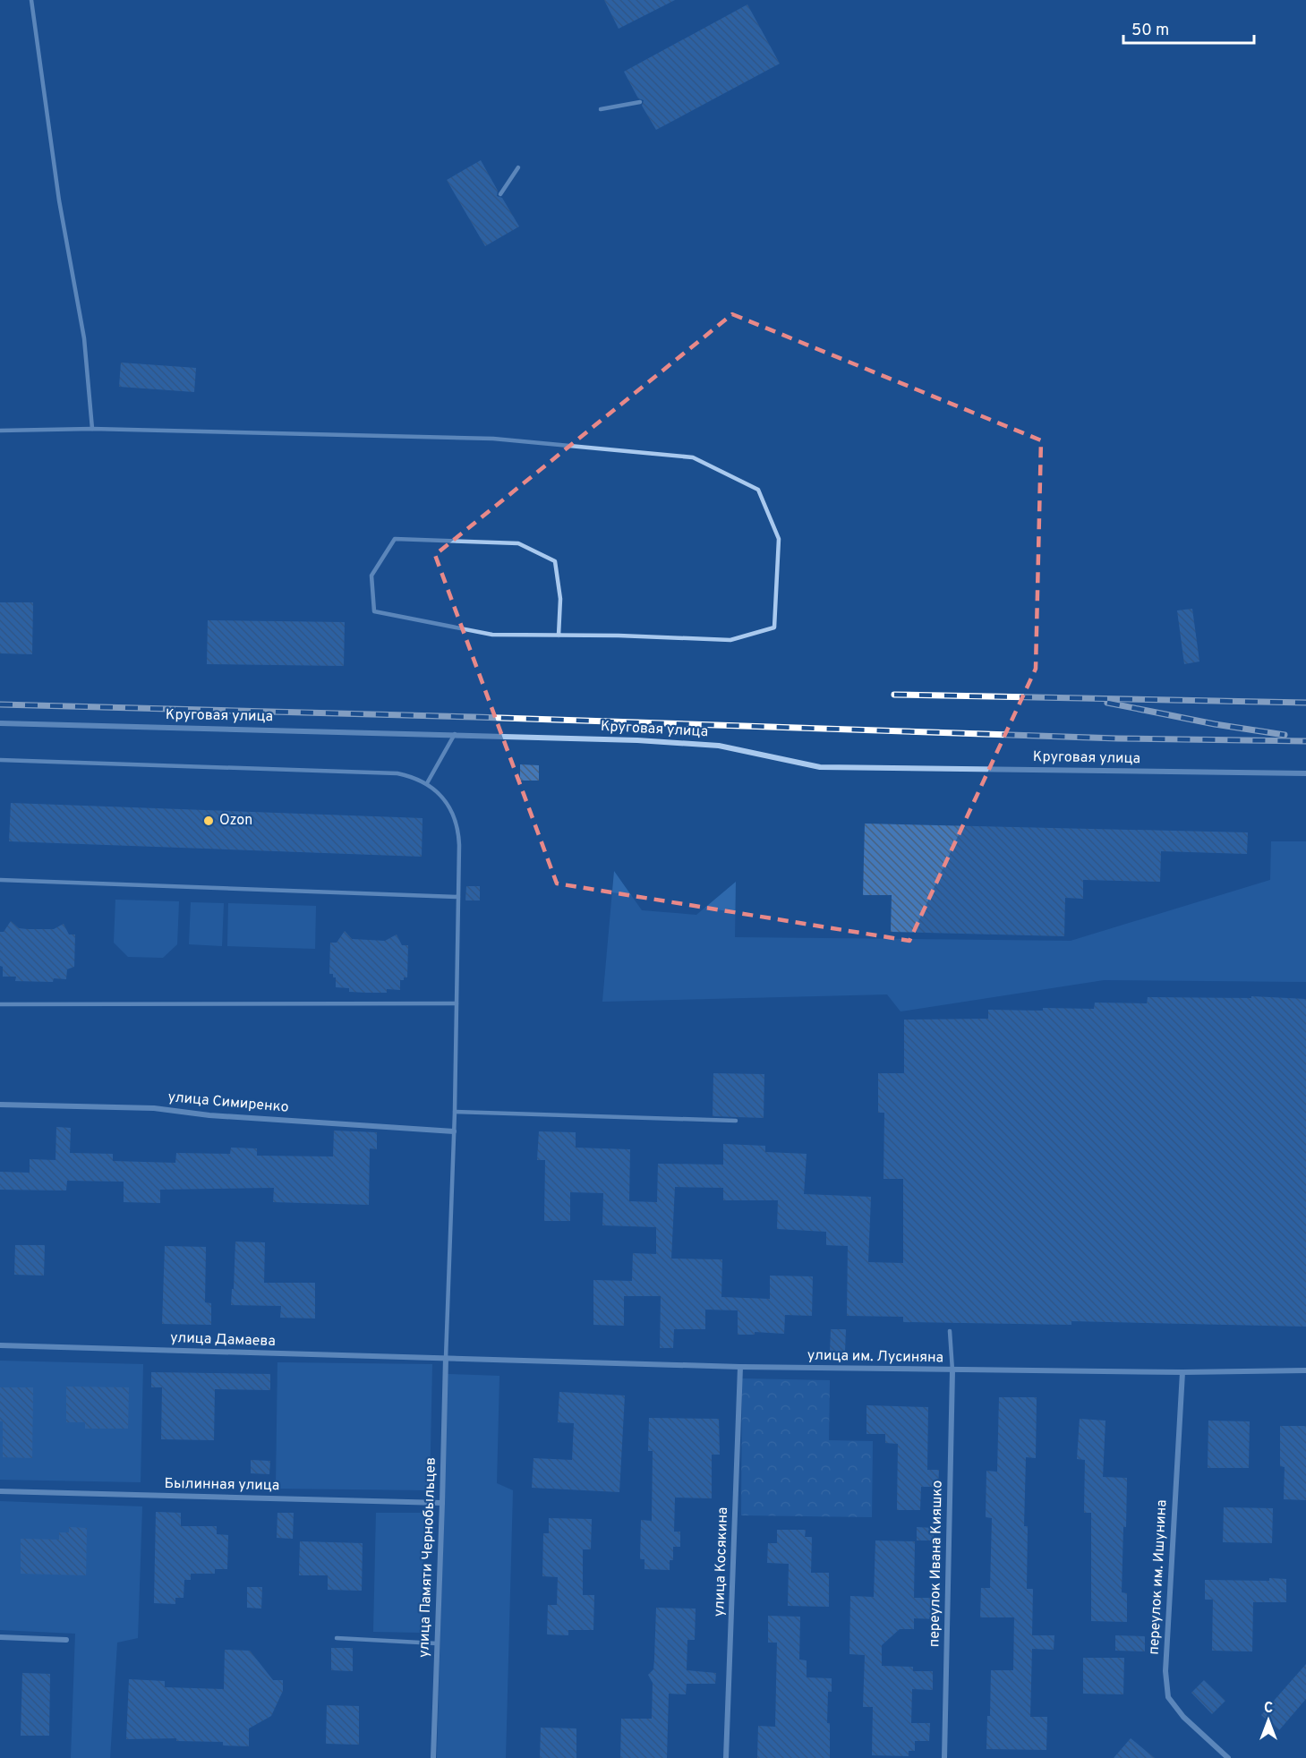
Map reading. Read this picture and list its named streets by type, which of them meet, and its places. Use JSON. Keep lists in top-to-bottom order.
{
  "streets": {
    "street": [
      "Круговая улица",
      "улица Симиренко",
      "улица Дамаева",
      "улица им. Лусиняна",
      "Былинная улица",
      "улица Памяти Чернобыльцев",
      "улица Косякина",
      "переулок Ивана Кияшко",
      "переулок им. Ишунина"
    ]
  },
  "crossings": [
    ["улица Дамаева", "улица им. Лусиняна"],
    ["улица Дамаева", "улица Памяти Чернобыльцев"],
    ["улица им. Лусиняна", "улица Памяти Чернобыльцев"],
    ["улица им. Лусиняна", "улица Косякина"],
    ["улица им. Лусиняна", "переулок Ивана Кияшко"],
    ["улица им. Лусиняна", "переулок им. Ишунина"],
    ["Былинная улица", "улица Памяти Чернобыльцев"]
  ],
  "places": ["Ozon"],
  "scale_bar": "50 m",
  "north": "top"
}
